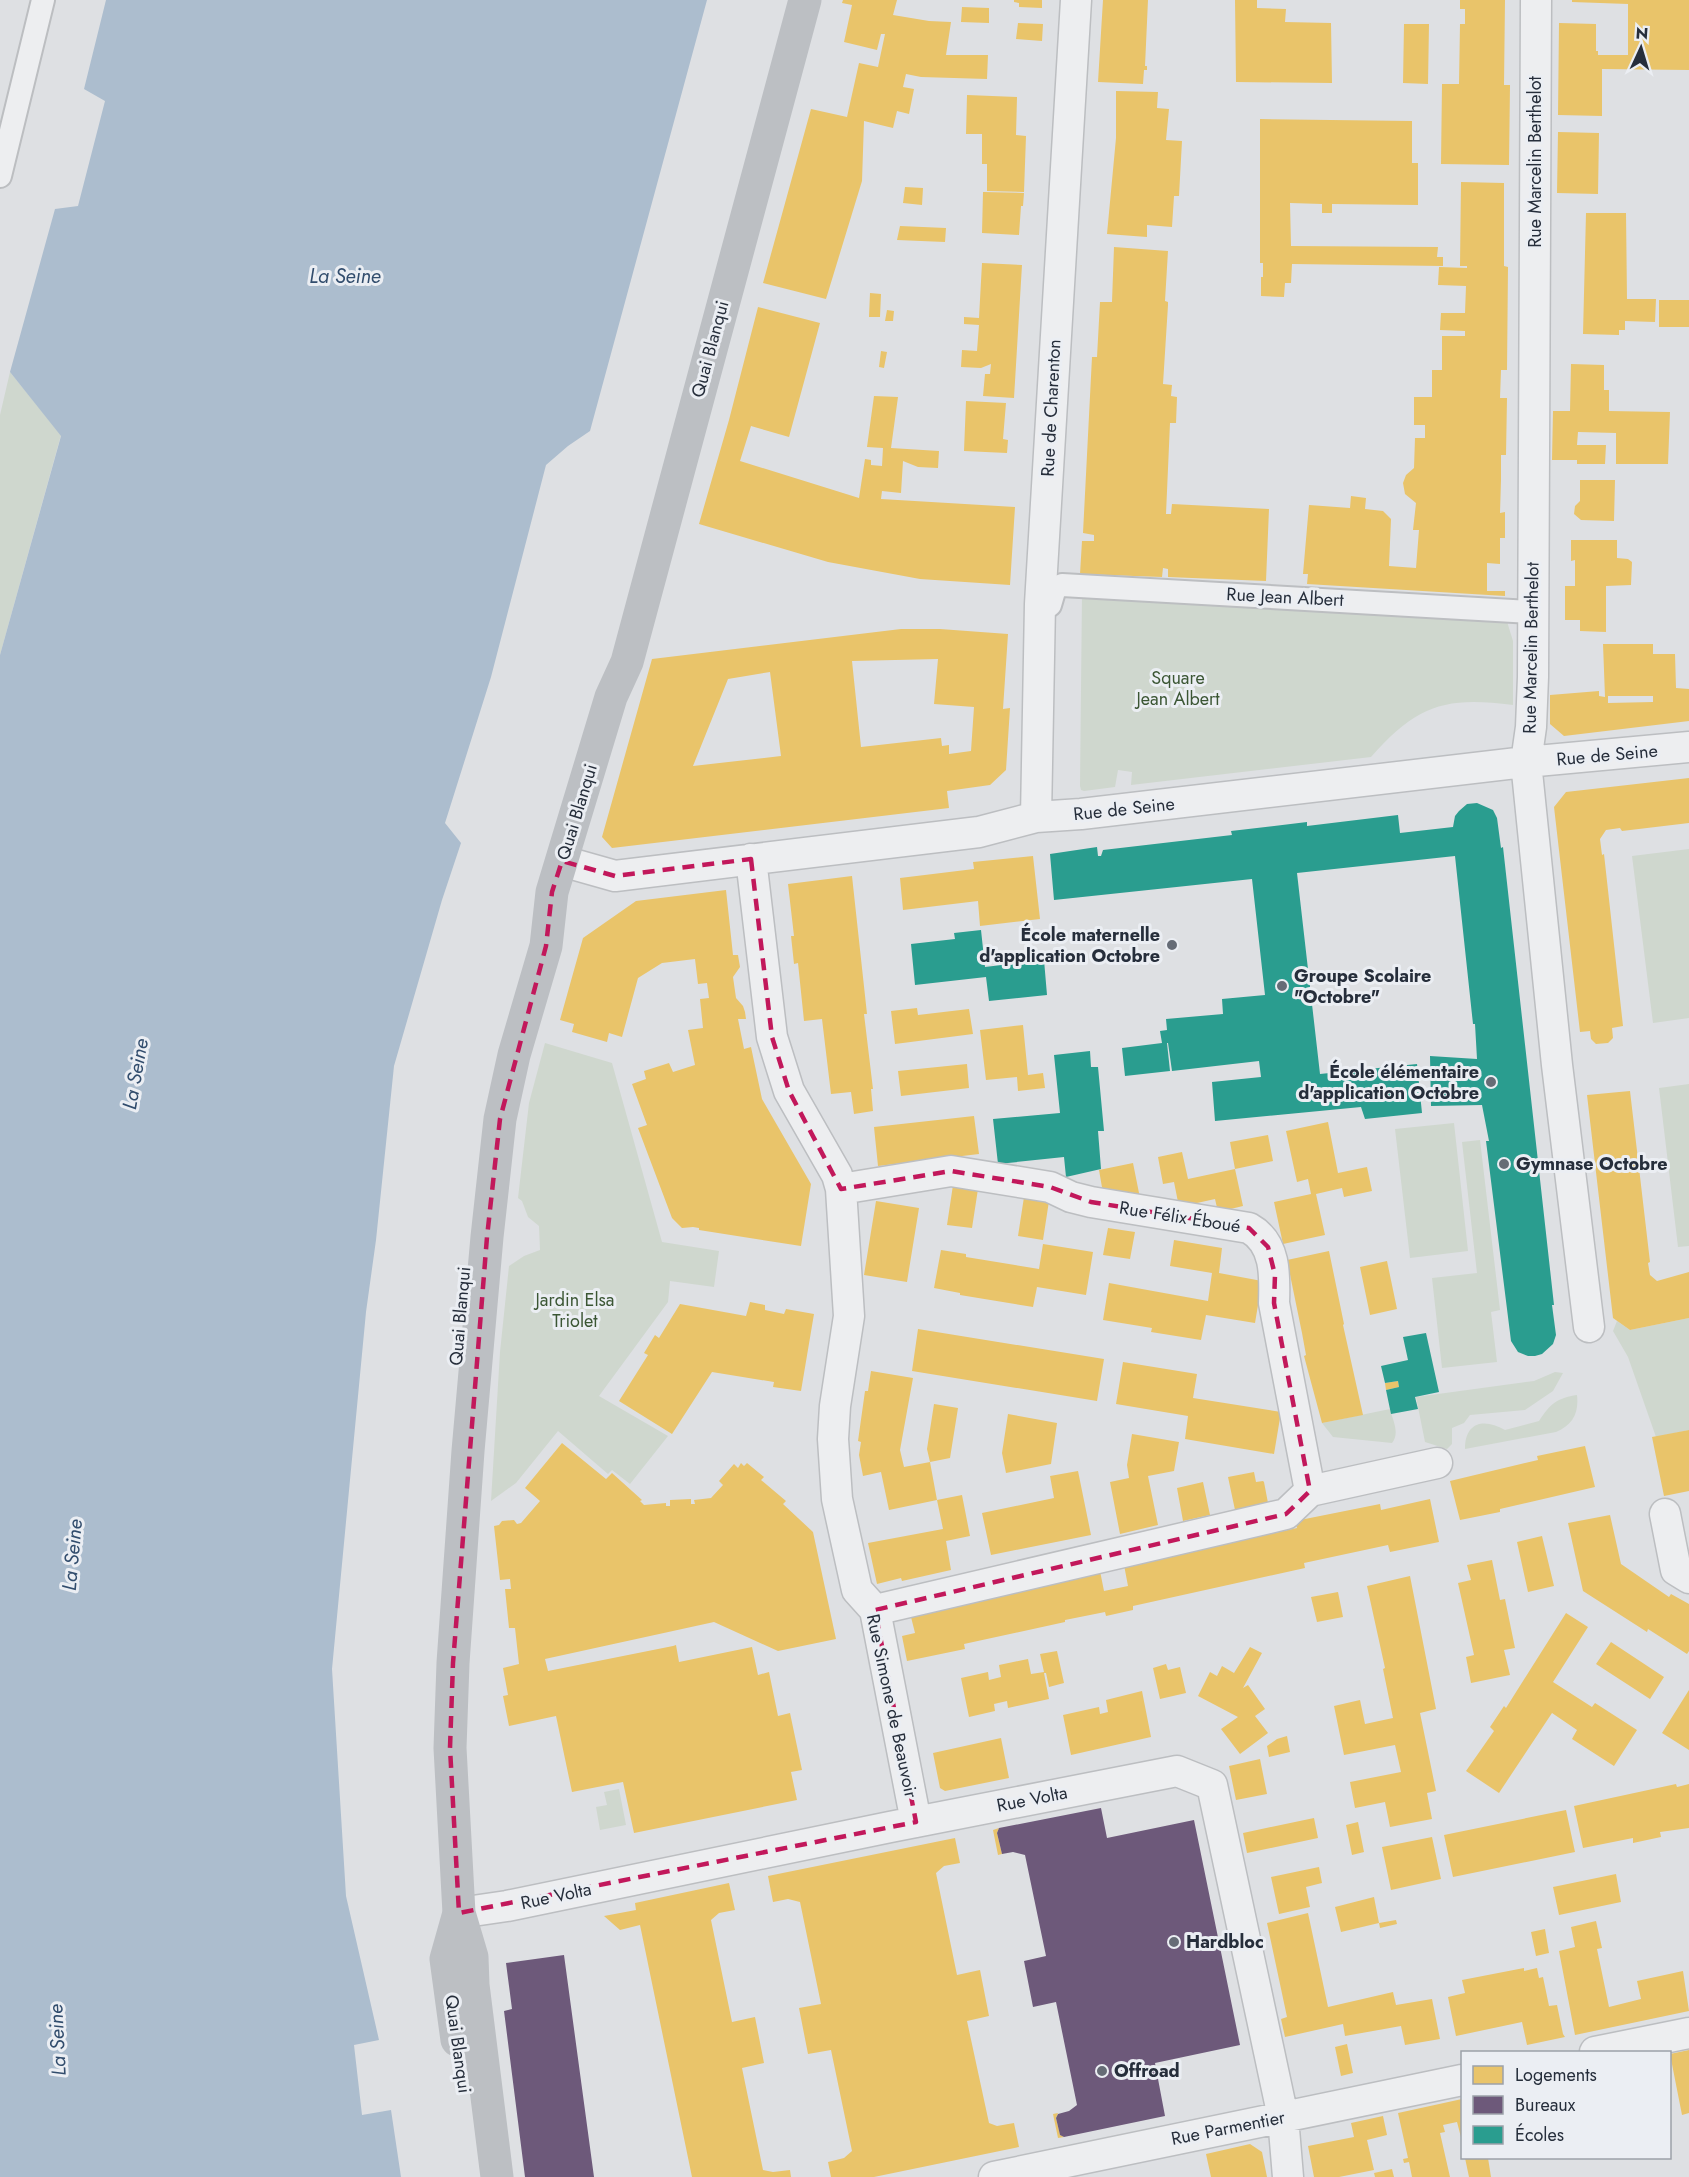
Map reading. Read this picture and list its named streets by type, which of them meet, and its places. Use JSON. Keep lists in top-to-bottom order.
{
  "streets": {
    "main road": ["Quai Blanqui"],
    "street": [
      "Rue Marcelin Berthelot",
      "Rue de Charenton",
      "Rue Jean Albert",
      "Rue de Seine",
      "Rue Félix Éboué",
      "Rue Simone de Beauvoir",
      "Rue Volta",
      "Rue Parmentier"
    ]
  },
  "crossings": [
    ["Rue Marcelin Berthelot", "Rue Jean Albert"],
    ["Rue Marcelin Berthelot", "Rue de Seine"],
    ["Quai Blanqui", "Rue de Seine"],
    ["Quai Blanqui", "Rue Volta"],
    ["Rue de Charenton", "Rue de Seine"],
    ["Rue de Seine", "Rue Simone de Beauvoir"],
    ["Rue Félix Éboué", "Rue Simone de Beauvoir"],
    ["Rue Simone de Beauvoir", "Rue Volta"],
    ["Rue Volta", "Rue Parmentier"]
  ],
  "water": ["La Seine"],
  "parks": ["Square Jean Albert", "Jardin Elsa Triolet"],
  "places": [
    "École maternelle d'application Octobre",
    "Groupe Scolaire \"Octobre\"",
    "École élémentaire d'application Octobre",
    "Gymnase Octobre",
    "Hardbloc",
    "Offroad"
  ],
  "legend": ["Logements", "Bureaux", "Écoles"],
  "north": "top"
}
